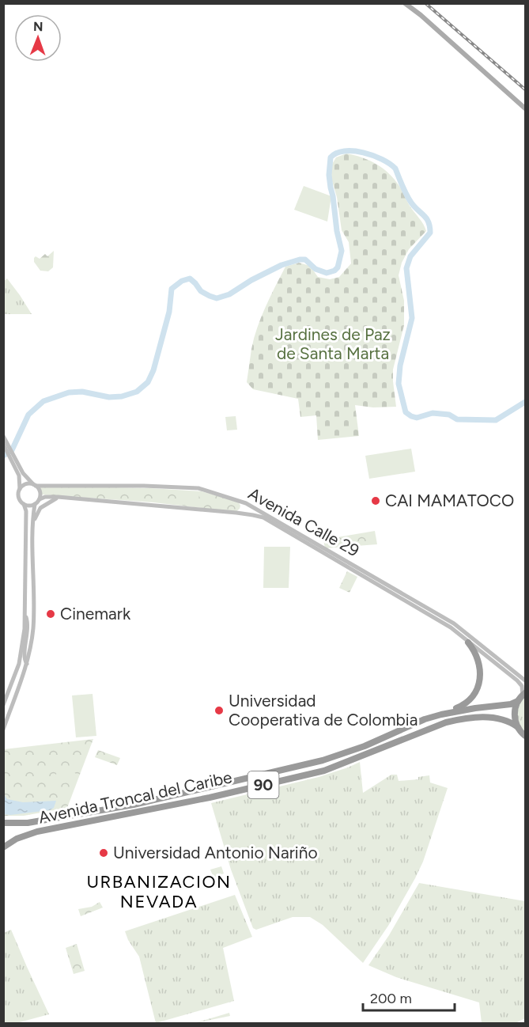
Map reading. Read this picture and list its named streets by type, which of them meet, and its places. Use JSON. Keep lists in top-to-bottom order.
{
  "streets": {
    "highway": ["90", "Avenida Troncal del Caribe"],
    "main road": ["Avenida Calle 29"]
  },
  "districts": ["URBANIZACION NEVADA"],
  "parks": ["Jardines de Paz de Santa Marta"],
  "places": [
    "CAI MAMATOCO",
    "Cinemark",
    "Universidad Cooperativa de Colombia",
    "Universidad Antonio Nariño"
  ],
  "scale_bar": "200 m",
  "north": "top"
}
